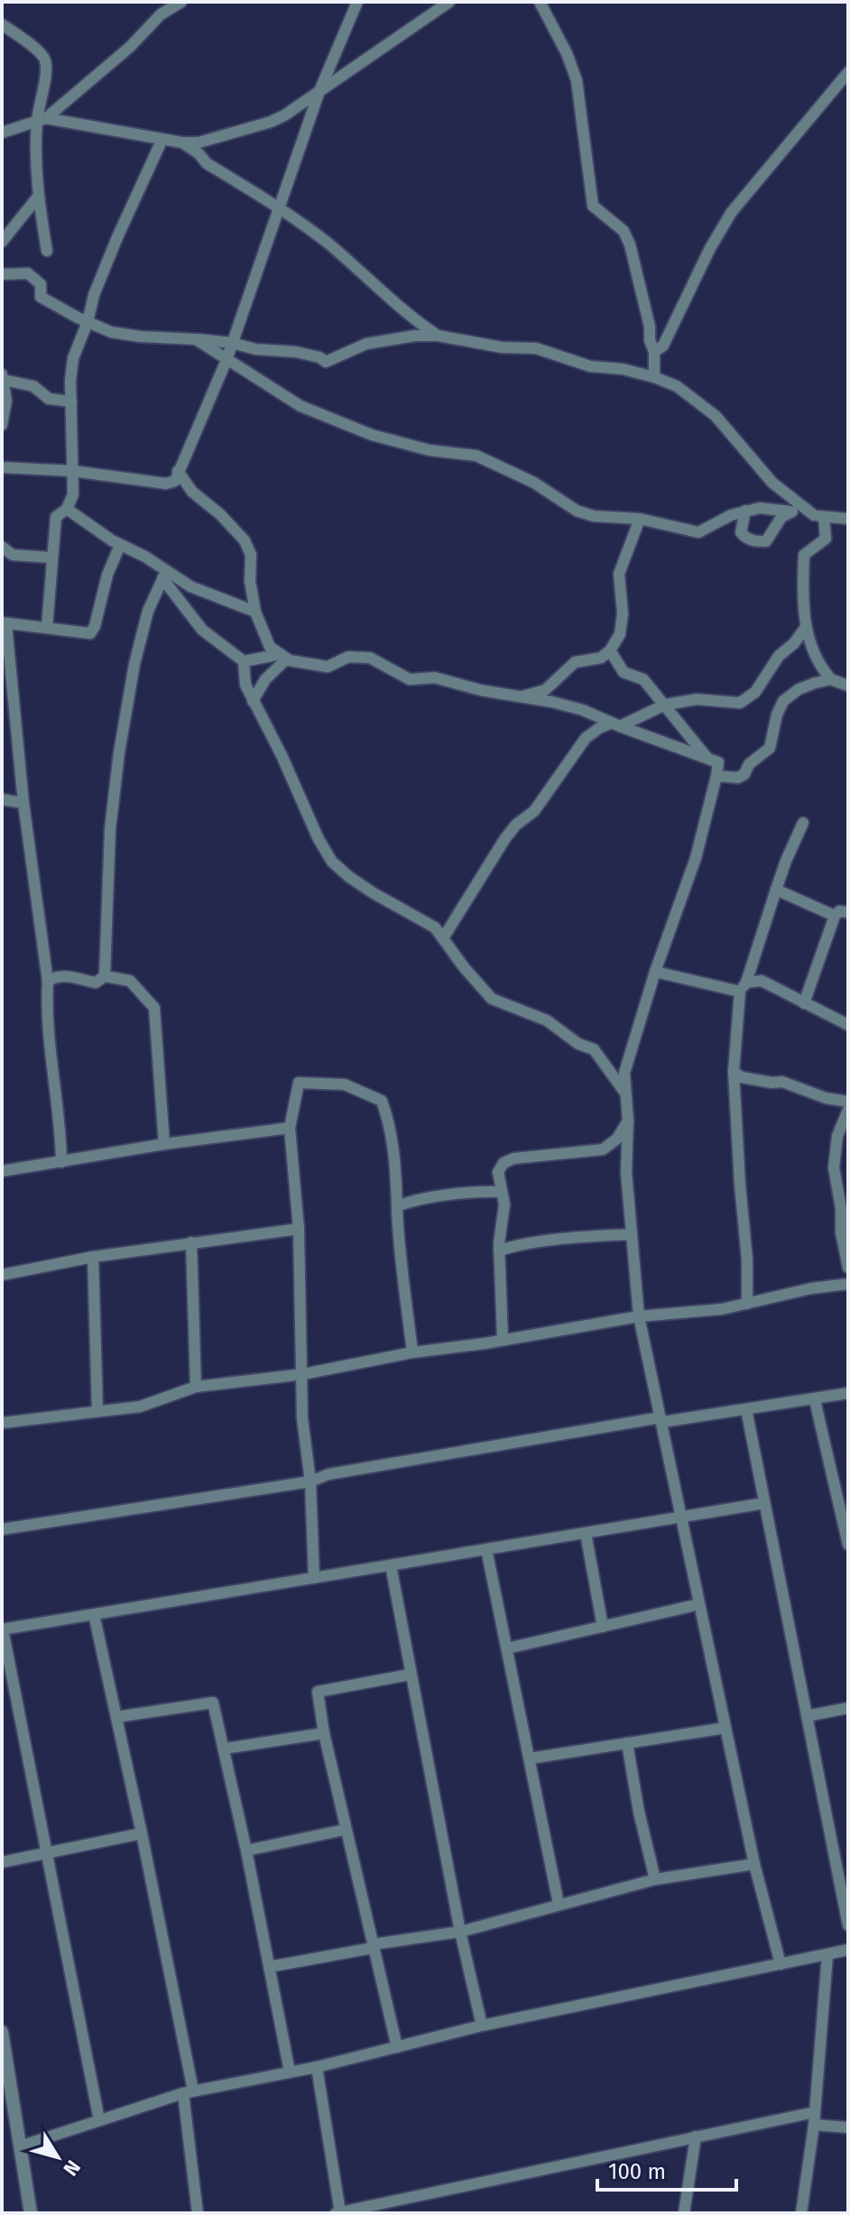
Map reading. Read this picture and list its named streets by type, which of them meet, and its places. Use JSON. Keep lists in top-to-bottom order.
{
  "scale_bar": "100 m",
  "north": "bottom right"
}
